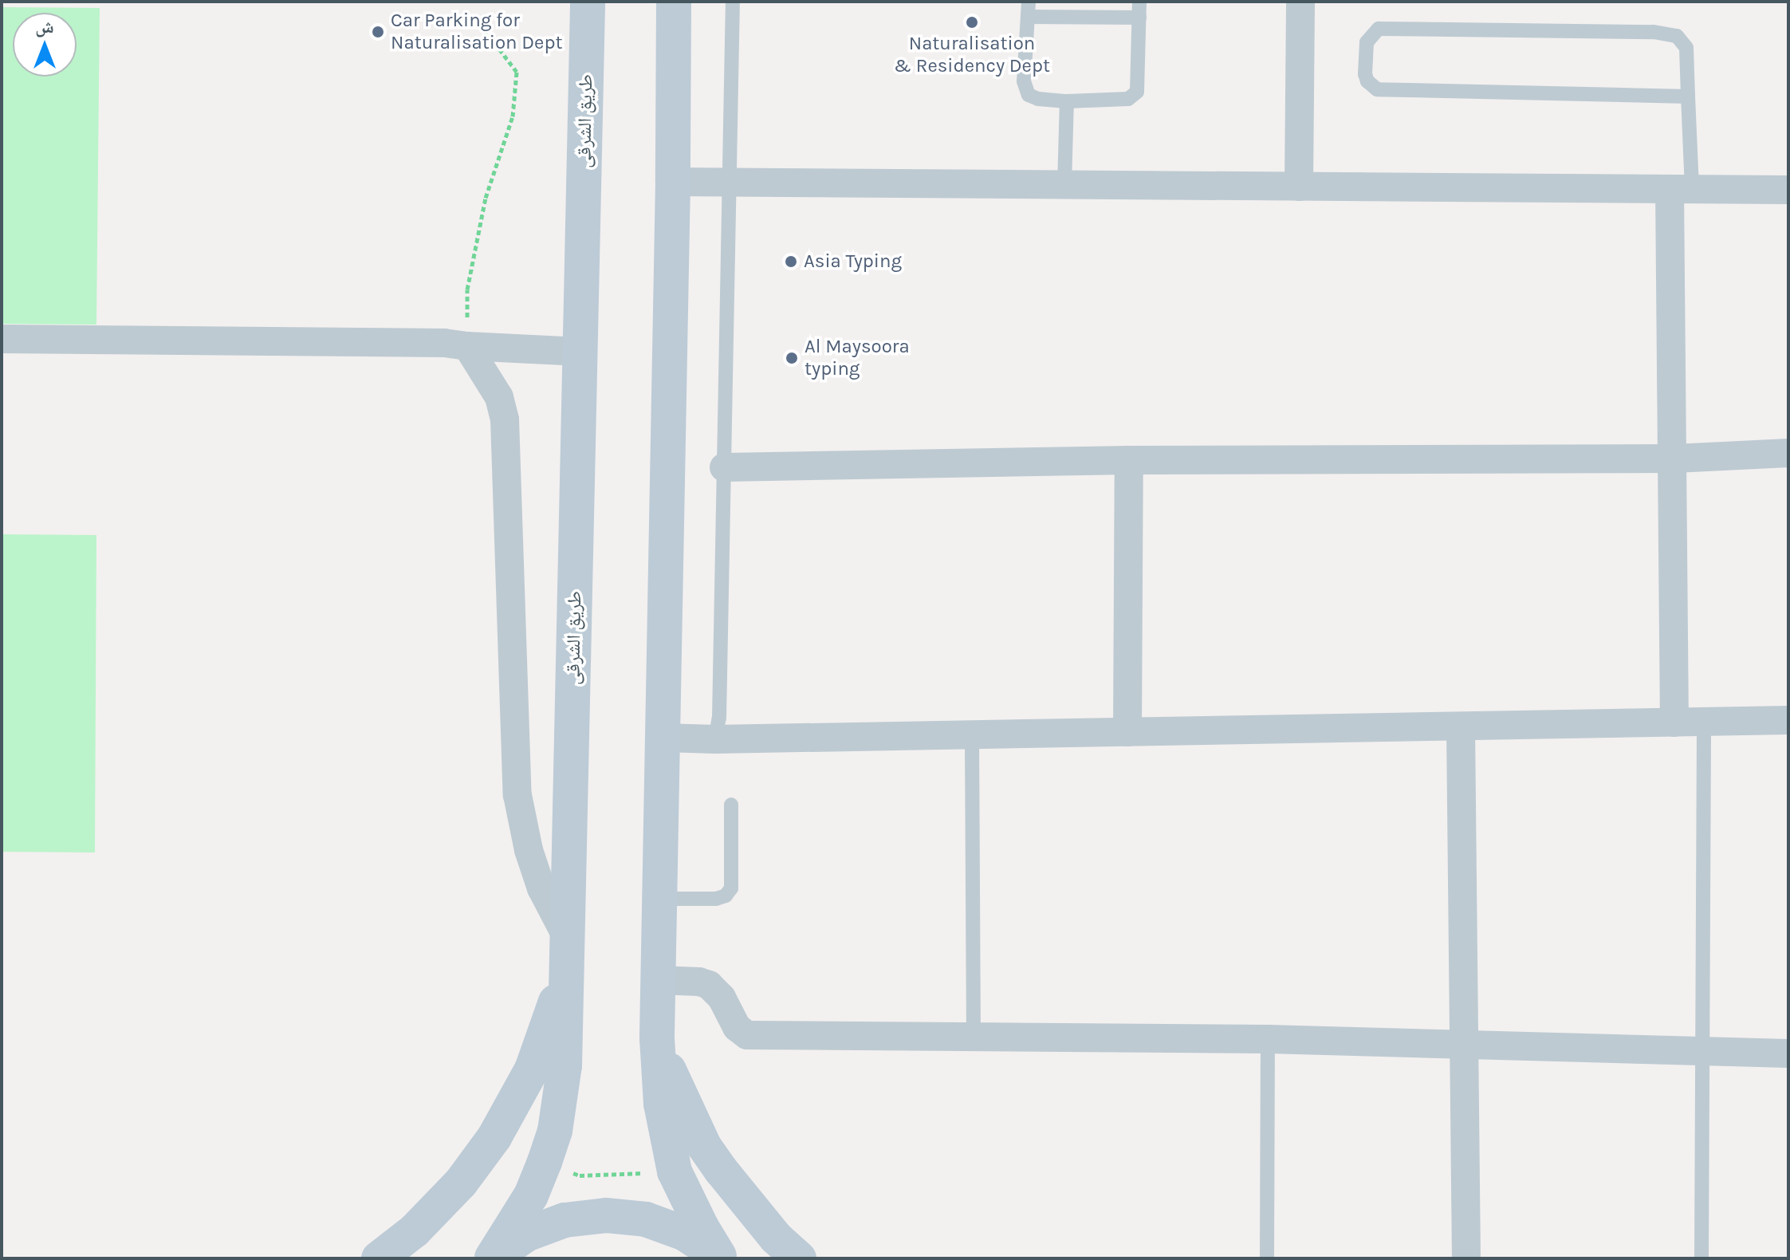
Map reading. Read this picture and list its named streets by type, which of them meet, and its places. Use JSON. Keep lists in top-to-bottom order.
{
  "streets": {
    "main road": ["طريق الشرقى"]
  },
  "places": [
    "Naturalisation & Residency Dept",
    "Car Parking for Naturalisation Dept",
    "Asia Typing",
    "Al Maysoora typing"
  ],
  "north": "top"
}
